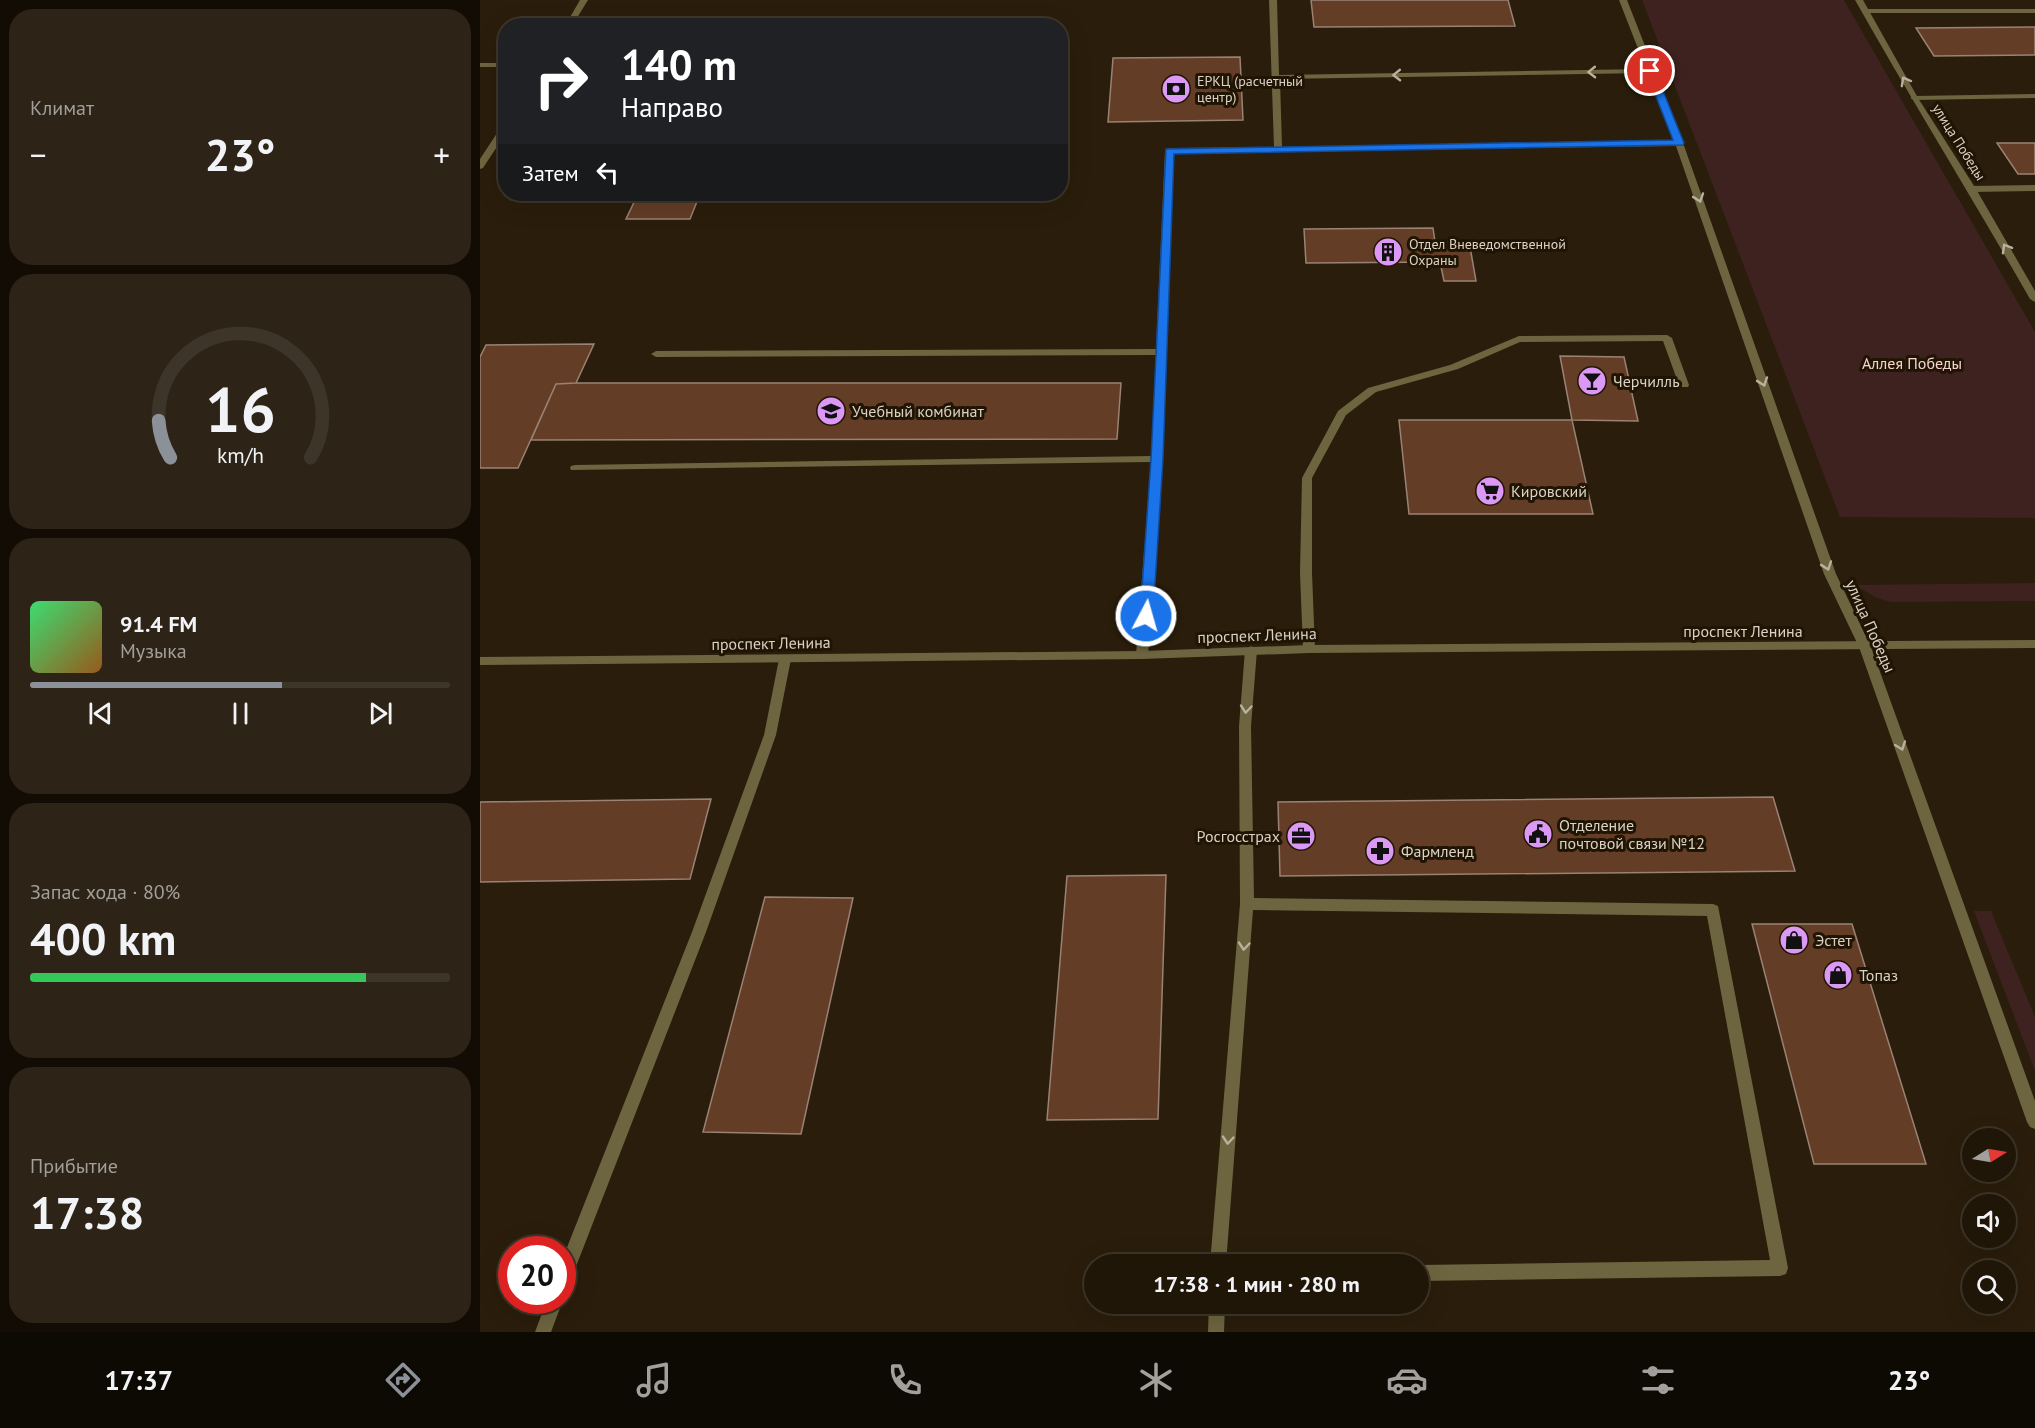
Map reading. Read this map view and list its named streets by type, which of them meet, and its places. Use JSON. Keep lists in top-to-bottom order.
{
  "streets": {
    "street": ["улица Победы", "проспект Ленина"]
  },
  "crossings": [
    ["улица Победы", "проспект Ленина"]
  ],
  "parks": ["Аллея Победы"],
  "places": {
    "bank": ["ЕРКЦ (расчетный центр)"],
    "building": ["Отдел Вневедомственной Охраны"],
    "bar": ["Черчилль"],
    "school or university": ["Учебный комбинат"],
    "supermarket": ["Кировский"],
    "public building": ["Отделение почтовой связи №12"],
    "office": ["Росгосстрах"],
    "pharmacy": ["Фармленд"],
    "shop": ["Эстет", "Топаз"]
  },
  "north": "right",
  "page": {
    "tile": [
      "Климат",
      ["Запас хода · 80%", "400 km"],
      ["Прибытие", "17:38"]
    ],
    "turn": ["140 m", "Направо"],
    "heat": ["−", "23°", "+"],
    "then": "Затем",
    "song": ["91.4 FM", "Музыка"],
    "limit": "20",
    "trip": "17:38 · 1 мин · 280 m",
    "tabs": ["17:37", "23°"],
    "gauge": ["16", "km/h"]
  }
}
